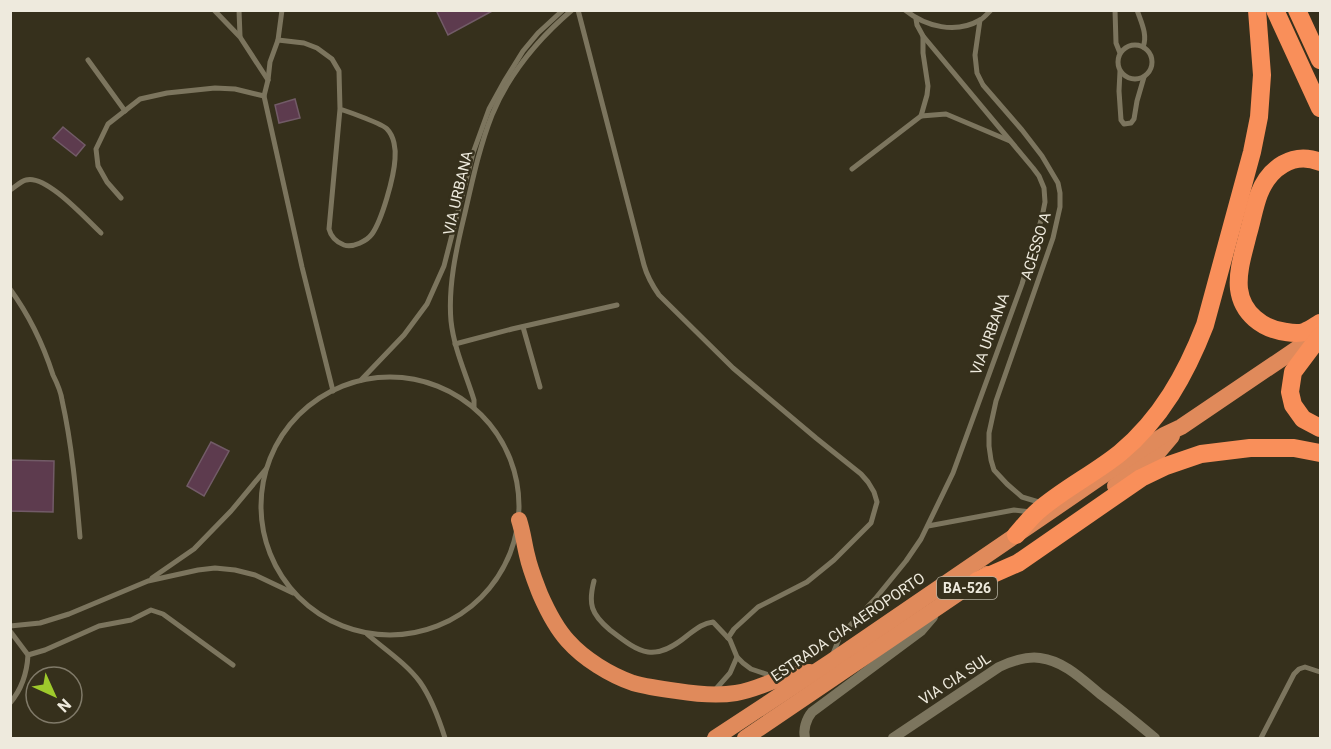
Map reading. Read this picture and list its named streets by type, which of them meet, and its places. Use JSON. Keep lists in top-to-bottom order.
{
  "streets": {
    "highway": ["BA-526", "ESTRADA CIA AEROPORTO"],
    "street": ["VIA CIA SUL"],
    "lane": ["VIA URBANA", "ACESSO A"]
  },
  "crossings": [
    ["VIA URBANA", "ESTRADA CIA AEROPORTO"]
  ],
  "north": "bottom right"
}
